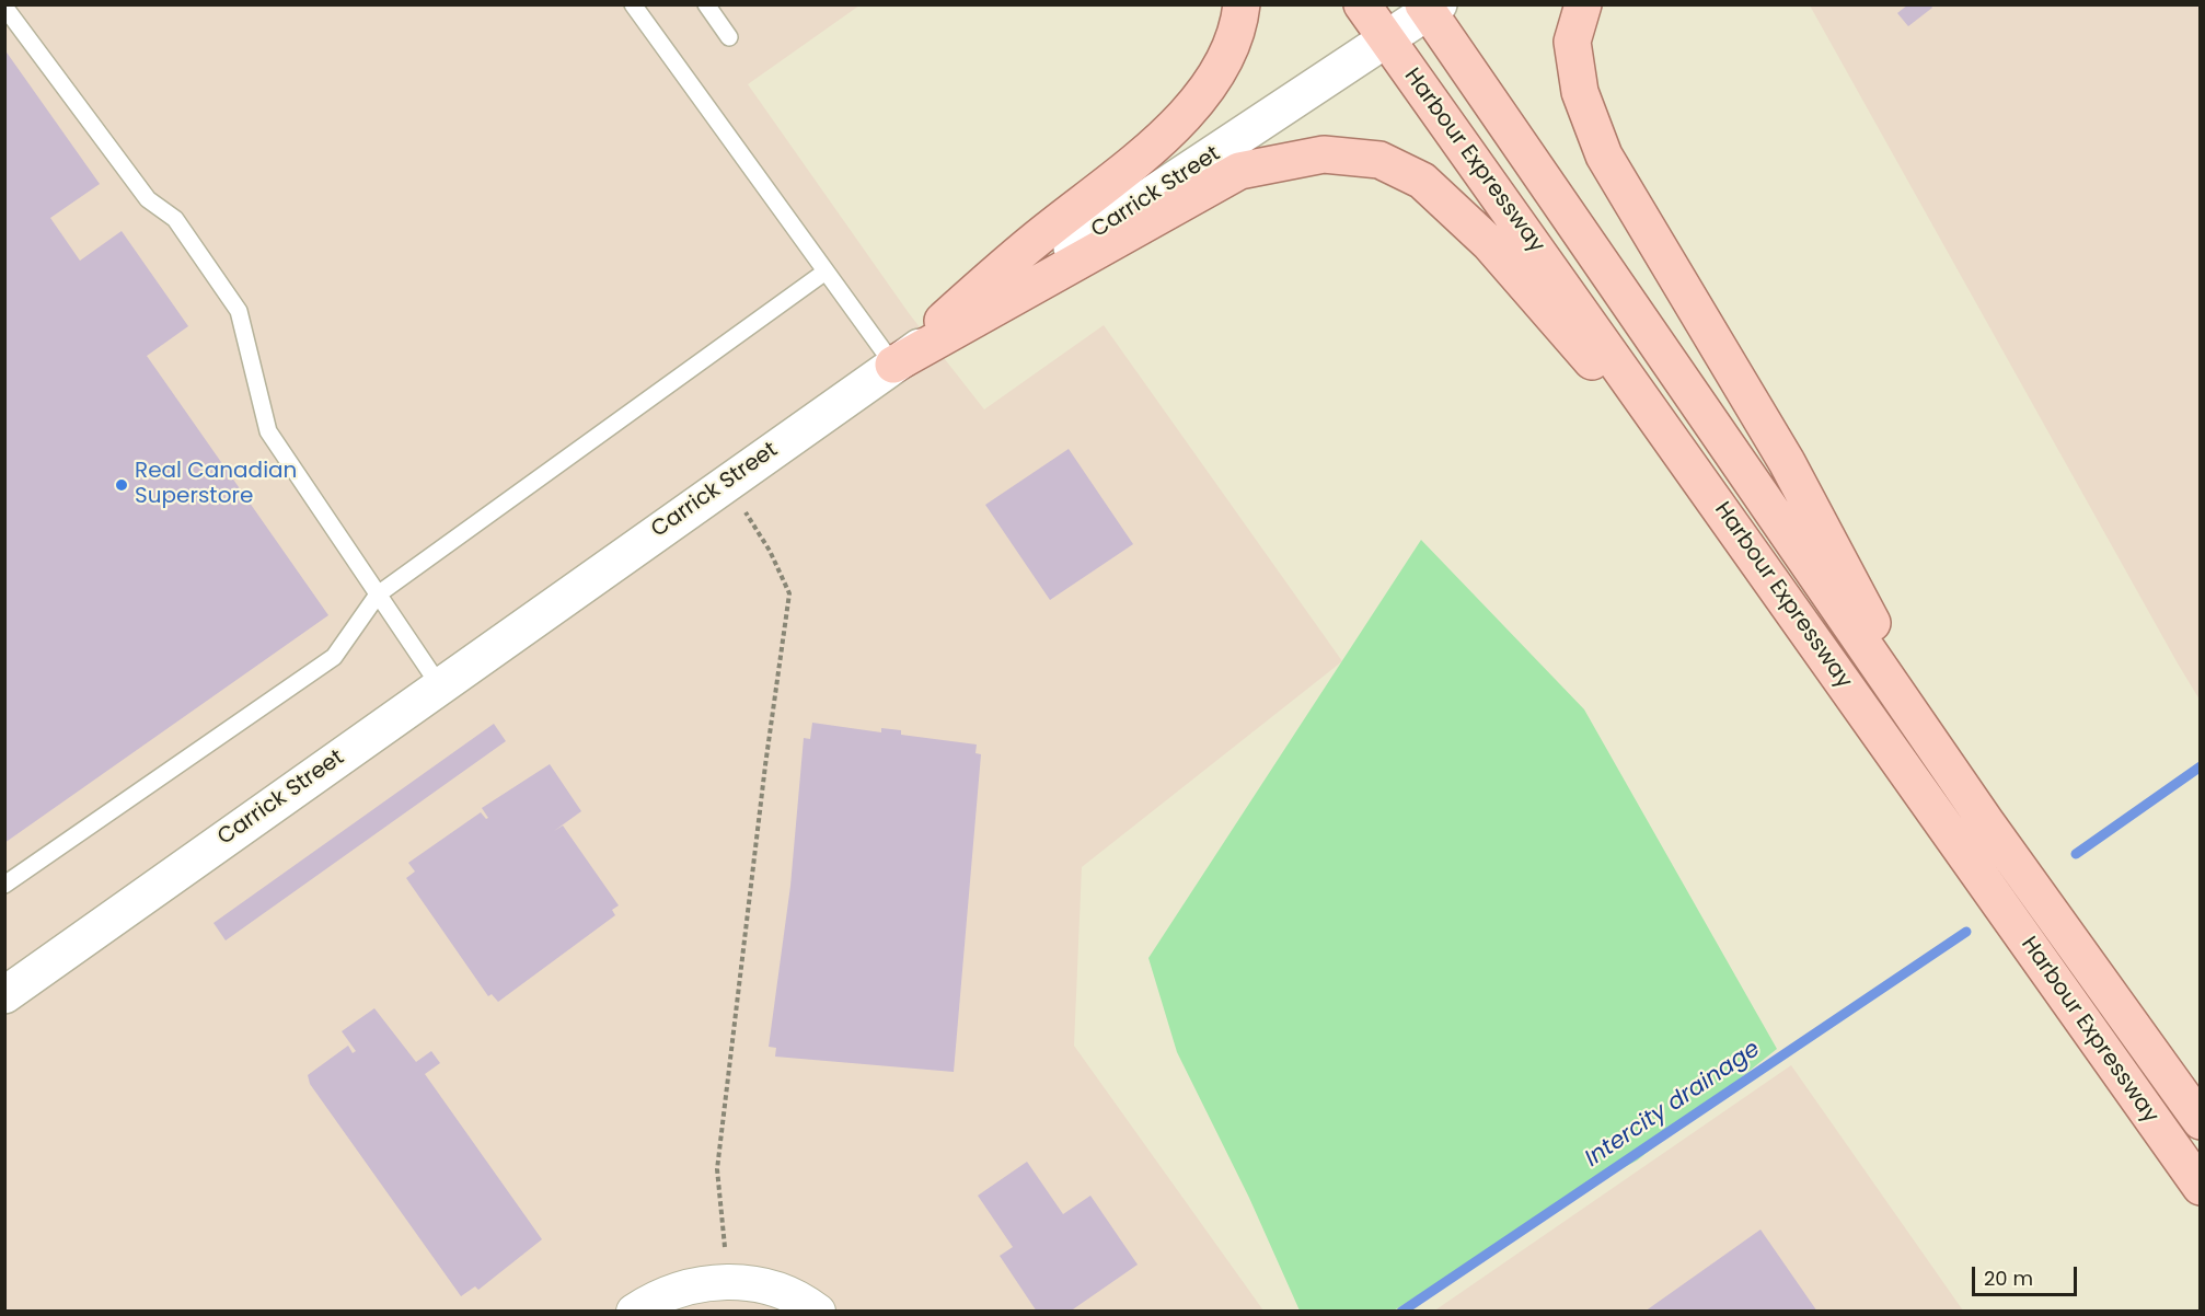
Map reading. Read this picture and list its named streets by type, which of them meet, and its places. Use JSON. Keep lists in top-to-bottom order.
{
  "streets": {
    "main road": ["Harbour Expressway"],
    "street": ["Carrick Street"]
  },
  "crossings": [
    ["Harbour Expressway", "Carrick Street"]
  ],
  "water": ["Intercity drainage"],
  "places": ["Real Canadian Superstore"],
  "scale_bar": "20 m"
}
